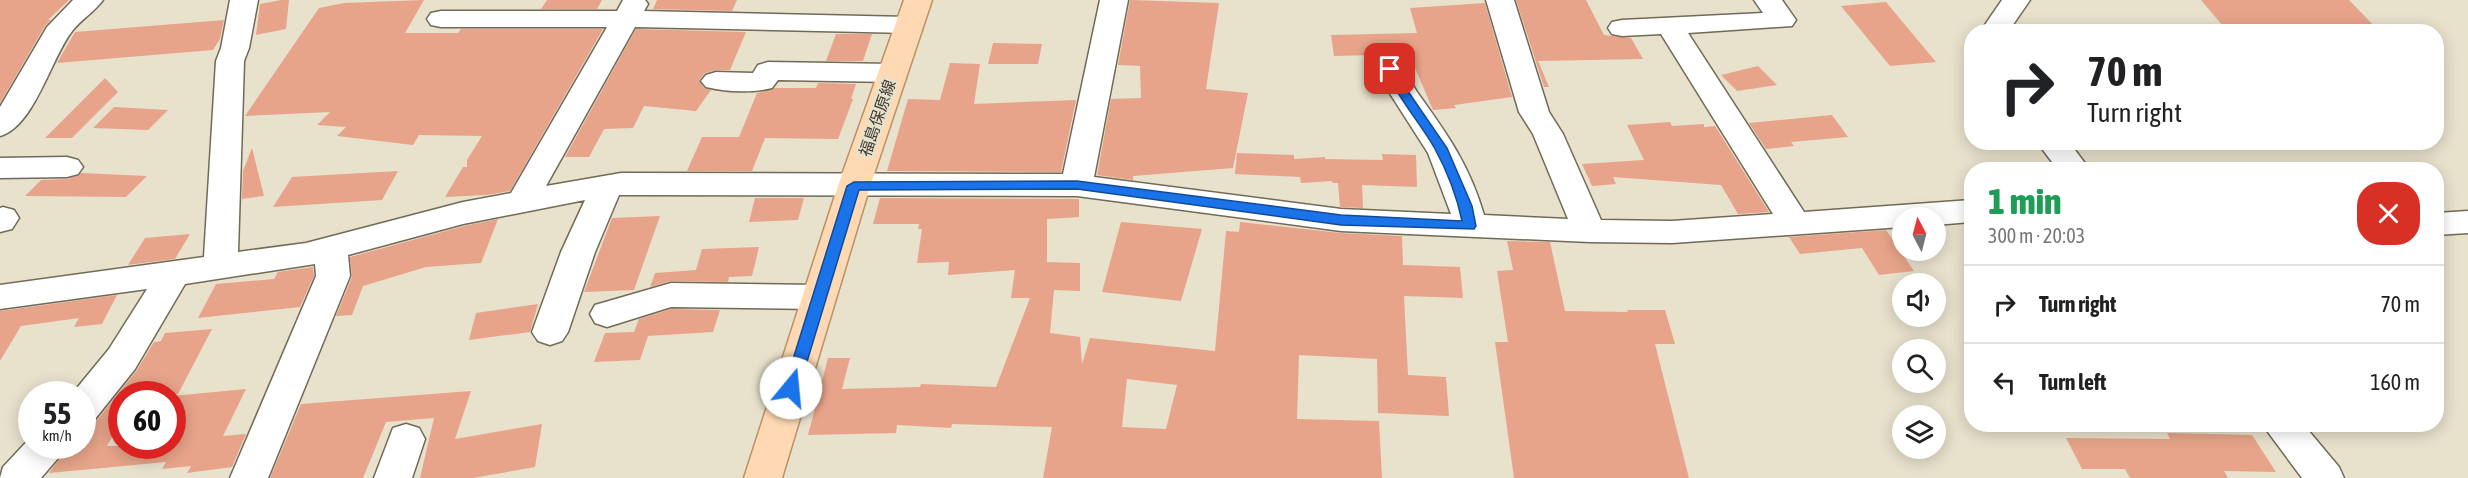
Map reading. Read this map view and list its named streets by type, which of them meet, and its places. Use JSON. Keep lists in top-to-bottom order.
{
  "streets": {
    "main road": ["福島保原線"]
  },
  "north": "top",
  "page": {
    "turn": ["70 m", "Turn right"],
    "heading": ["1 min", "300 m · 20:03"],
    "list": [
      {
        "name": "Turn right",
        "value": "70 m"
      },
      {
        "name": "Turn left",
        "value": "160 m"
      }
    ],
    "speed": "55 km/h",
    "limit": "60"
  }
}
